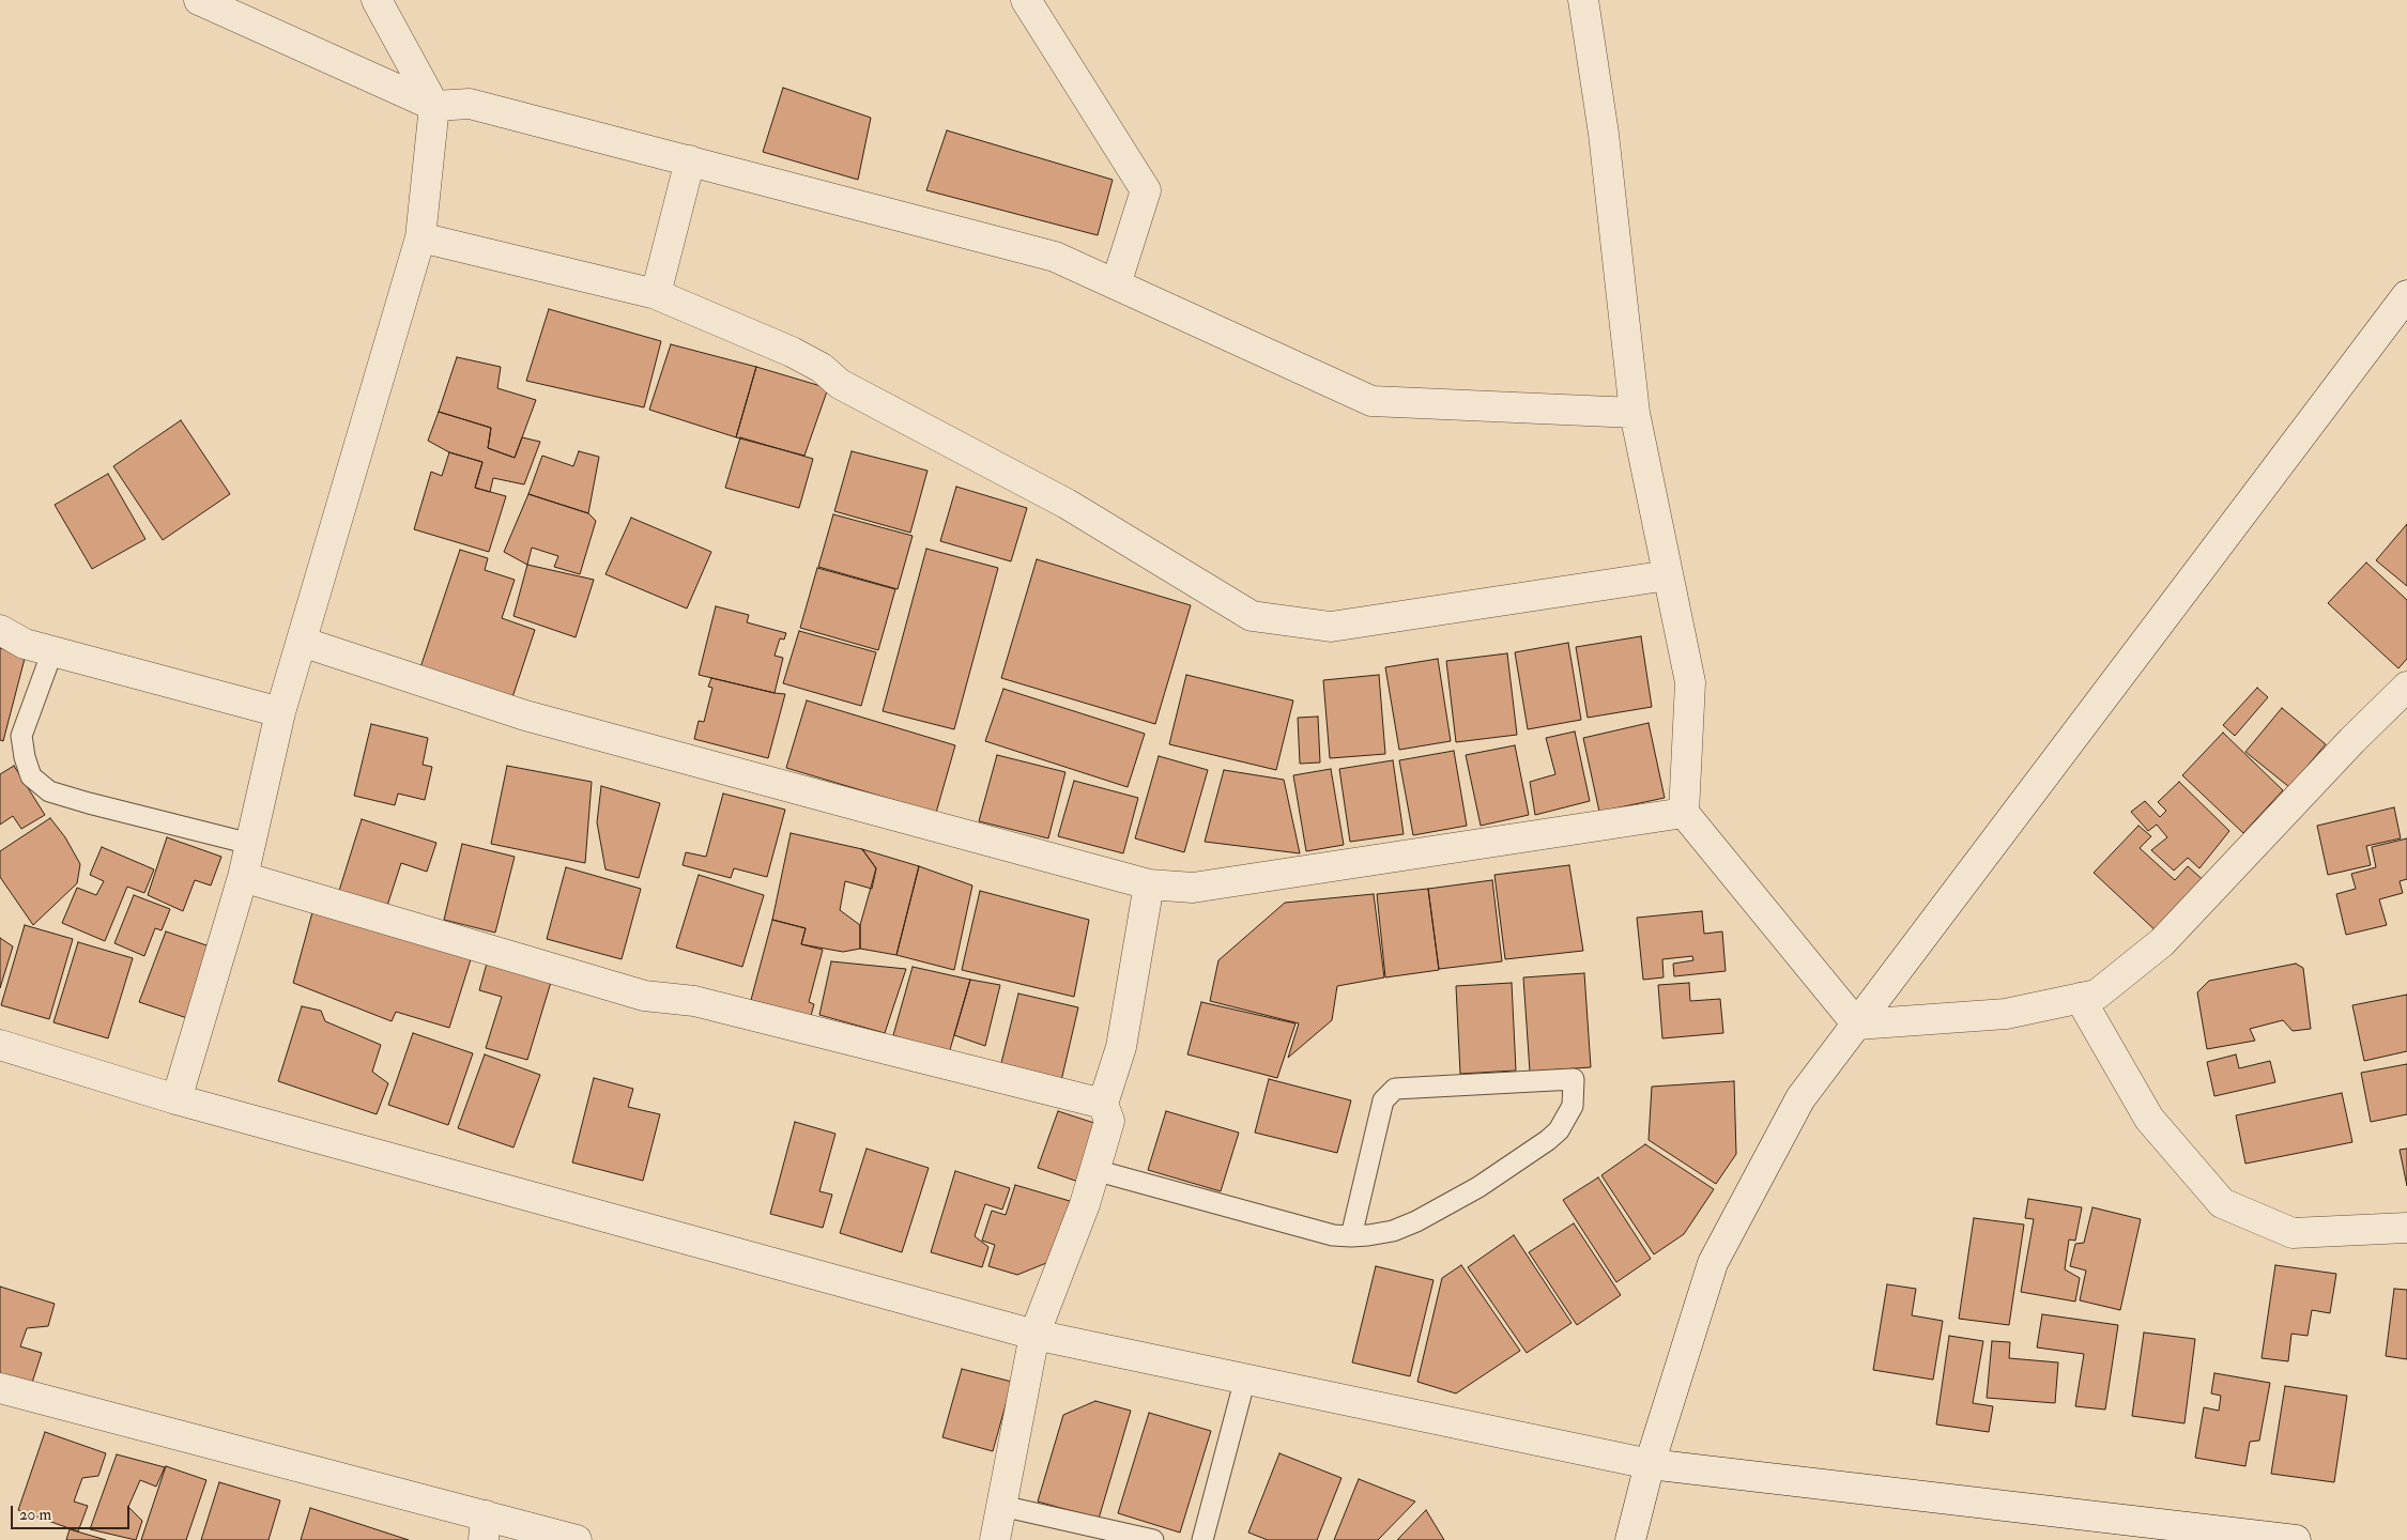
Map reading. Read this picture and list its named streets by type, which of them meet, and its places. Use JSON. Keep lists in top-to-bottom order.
{
  "scale_bar": "20 m"
}
